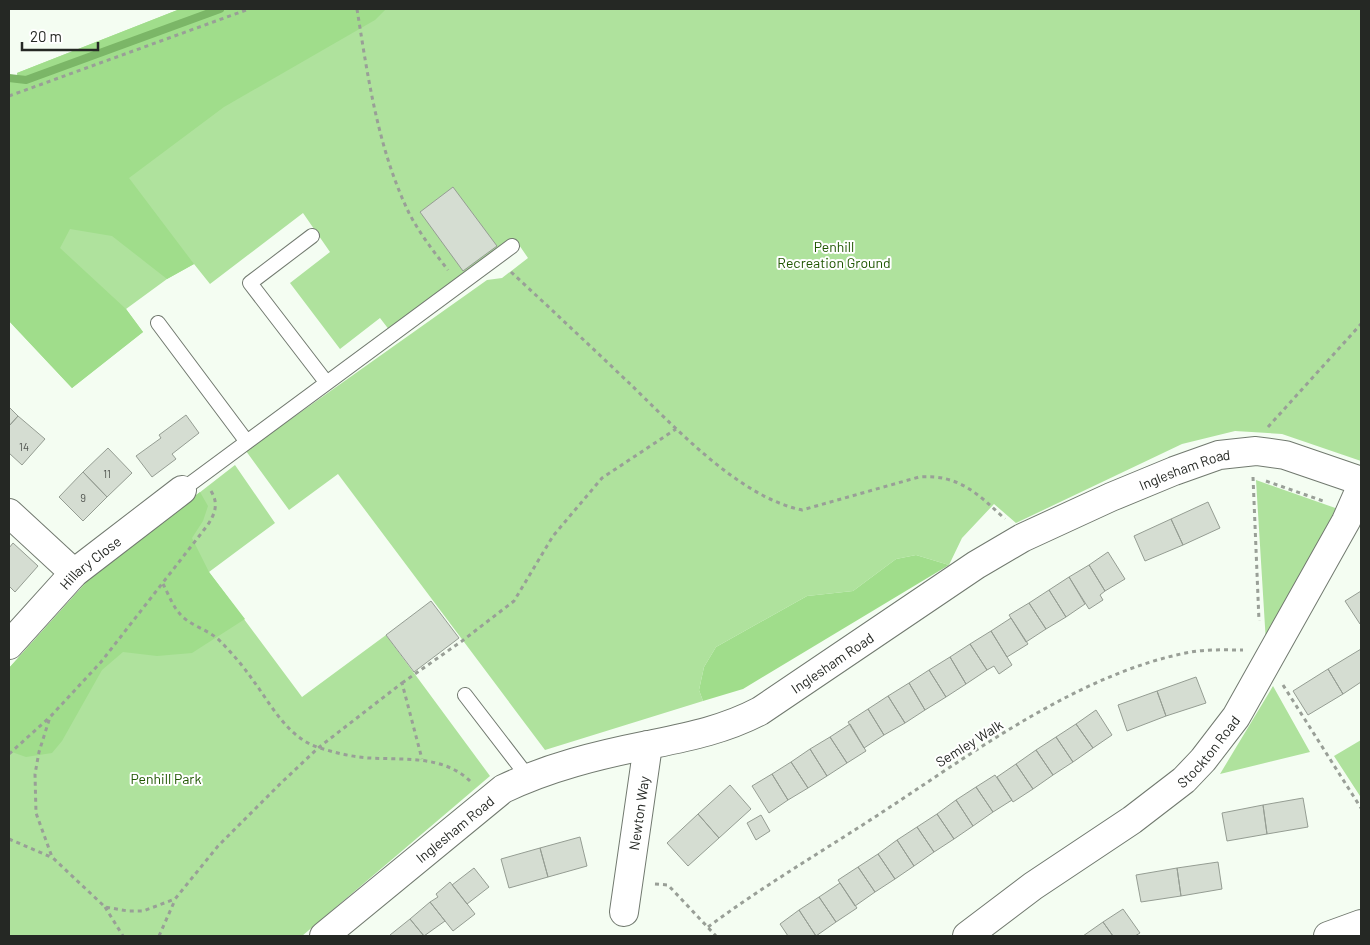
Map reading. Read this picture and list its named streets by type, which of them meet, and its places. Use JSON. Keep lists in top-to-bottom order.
{
  "streets": {
    "street": [
      "Inglesham Road",
      "Hillary Close",
      "Stockton Road",
      "Newton Way"
    ],
    "path": ["Semley Walk"]
  },
  "crossings": [
    ["Inglesham Road", "Newton Way"],
    ["Semley Walk", "Stockton Road"]
  ],
  "parks": ["Penhill Recreation Ground", "Penhill Park"],
  "house_numbers": ["14", "11", "9"],
  "scale_bar": "20 m"
}
